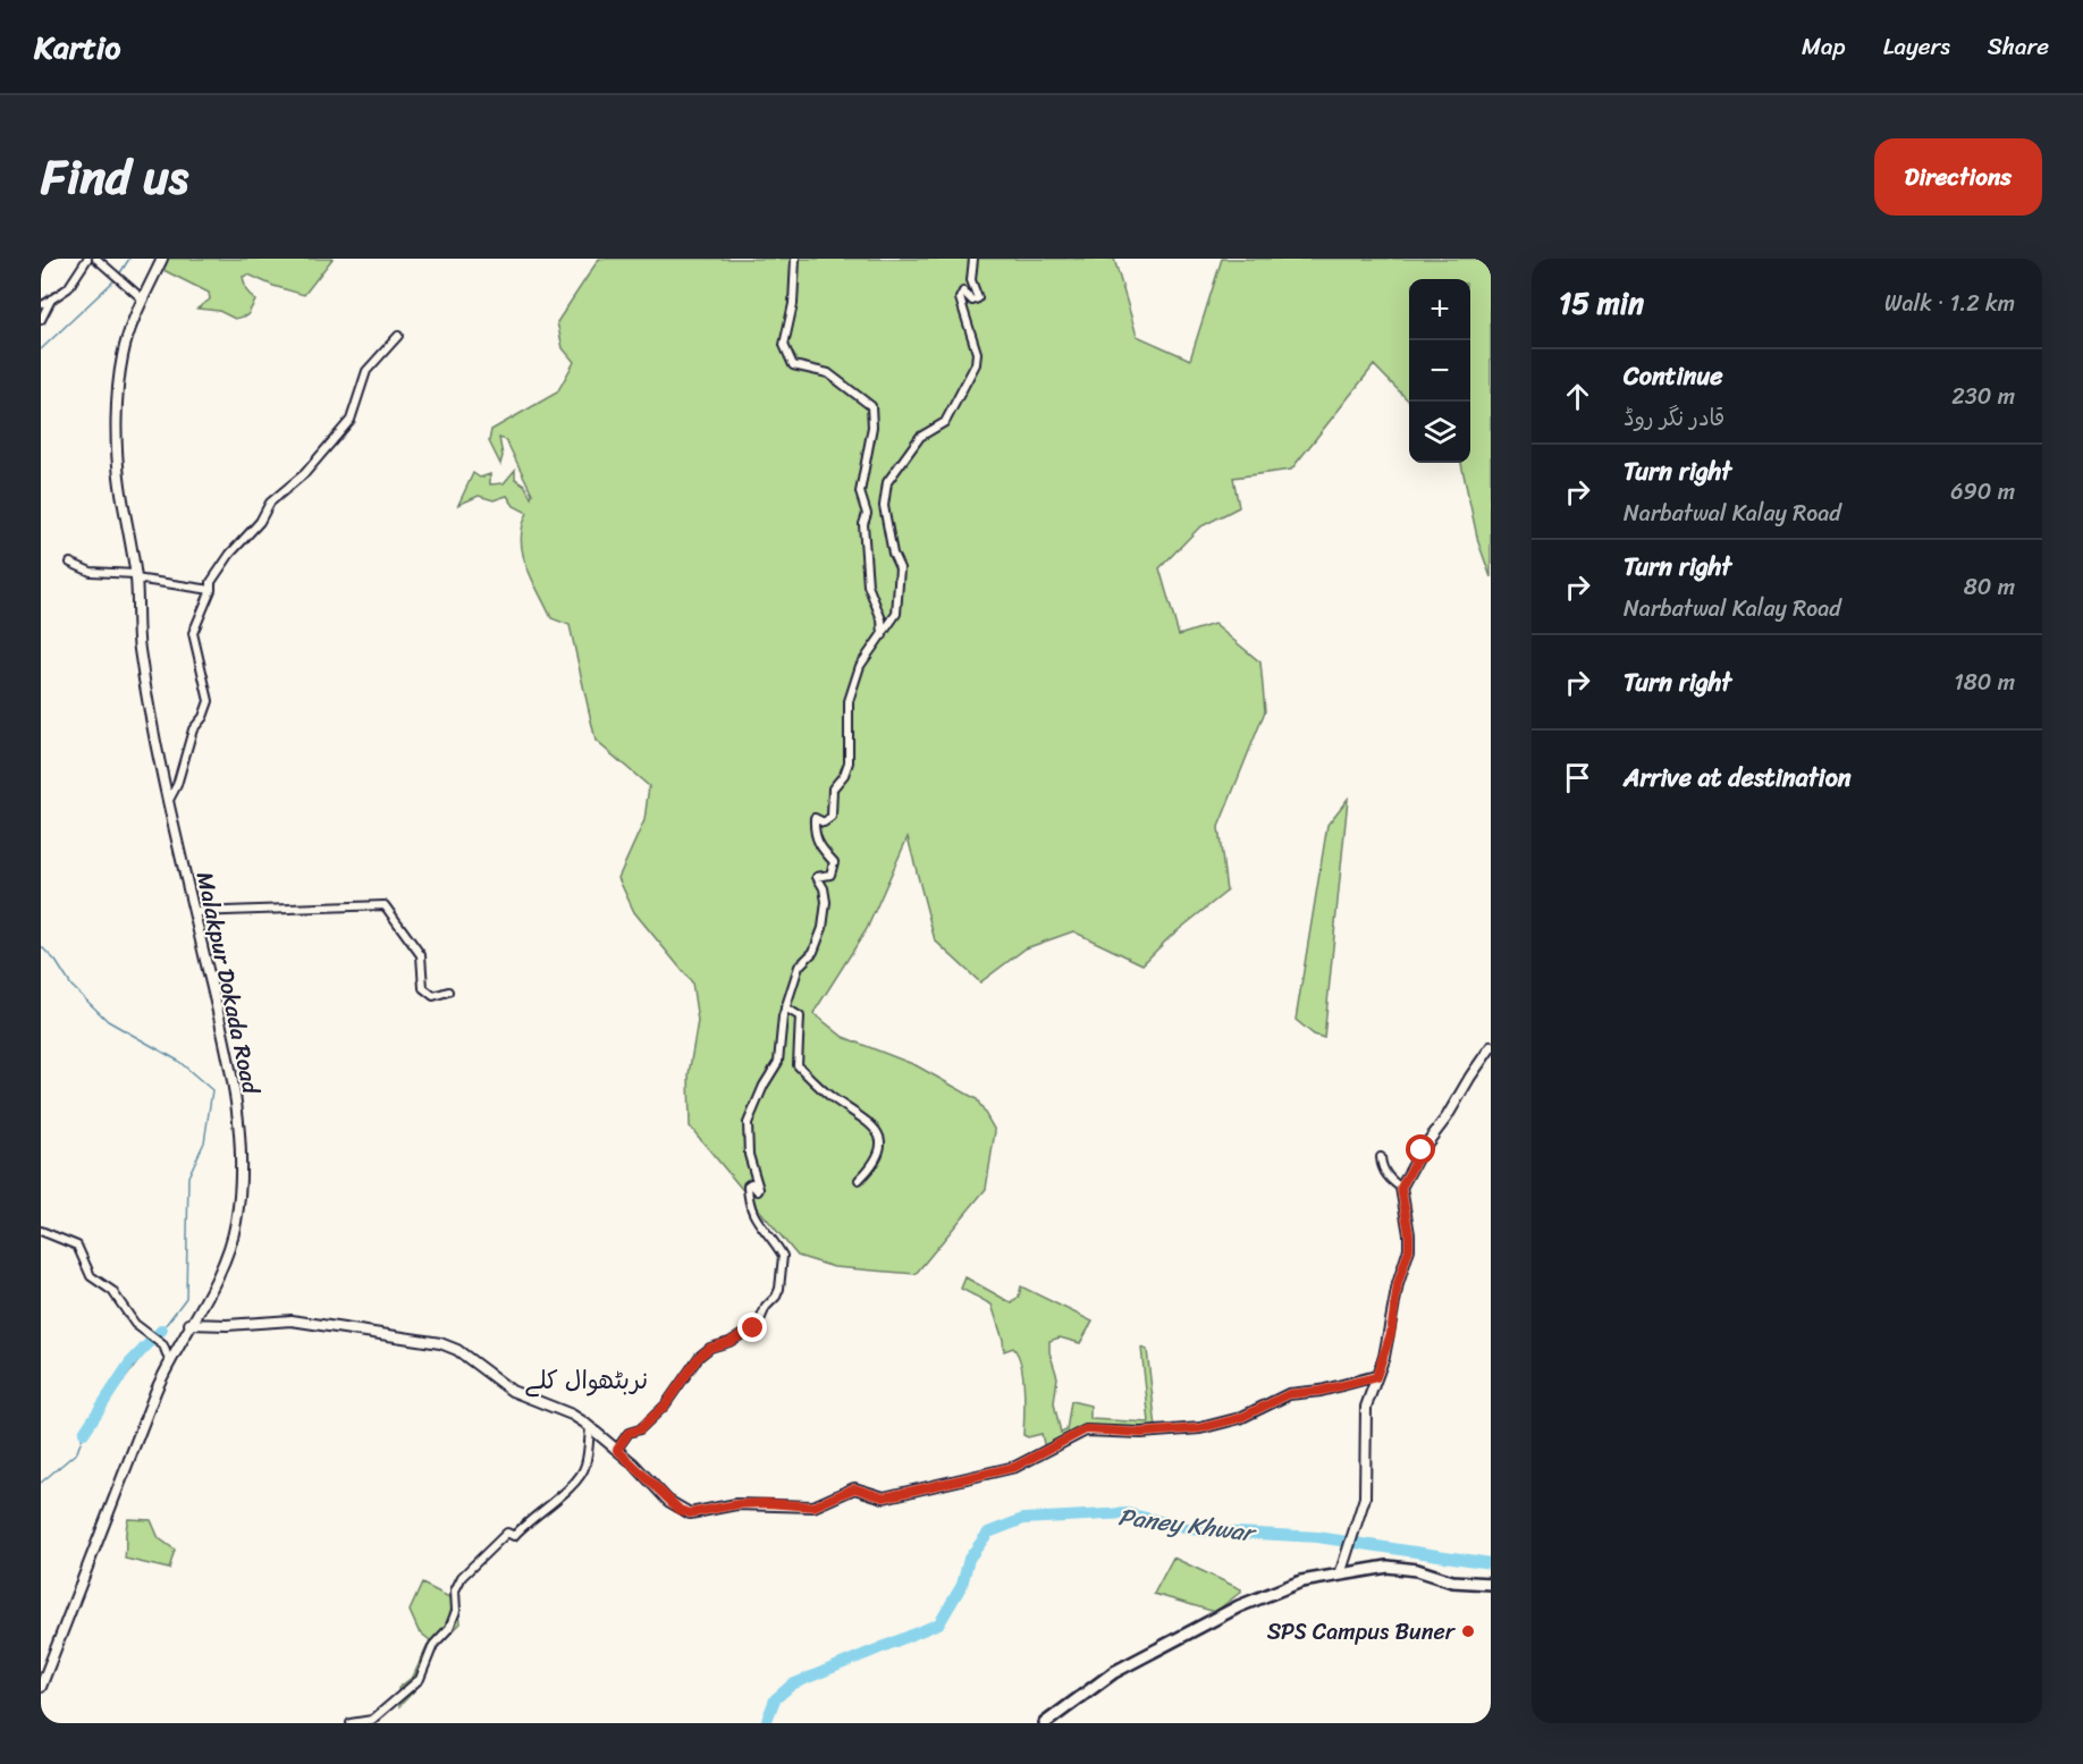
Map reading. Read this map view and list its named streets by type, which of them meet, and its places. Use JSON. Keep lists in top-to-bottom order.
{
  "streets": {
    "street": ["Malakpur Dokada Road"]
  },
  "districts": ["نربٹھوال کلے"],
  "water": ["Paney Khwar"],
  "places": ["SPS Campus Buner"],
  "page": {
    "header": "Kartio",
    "nav": ["Map", "Layers", "Share"],
    "title": "Find us",
    "buttons": "Directions",
    "heading": ["15 min", "Walk · 1.2 km"],
    "map_buttons": ["+", "−"],
    "list": [
      ["Continue", "قادر نگر روڈ", "230 m"],
      ["Turn right", "Narbatwal Kalay Road", "690 m"],
      ["Turn right", "Narbatwal Kalay Road", "80 m"],
      ["Turn right", "180 m"],
      "Arrive at destination"
    ]
  }
}
